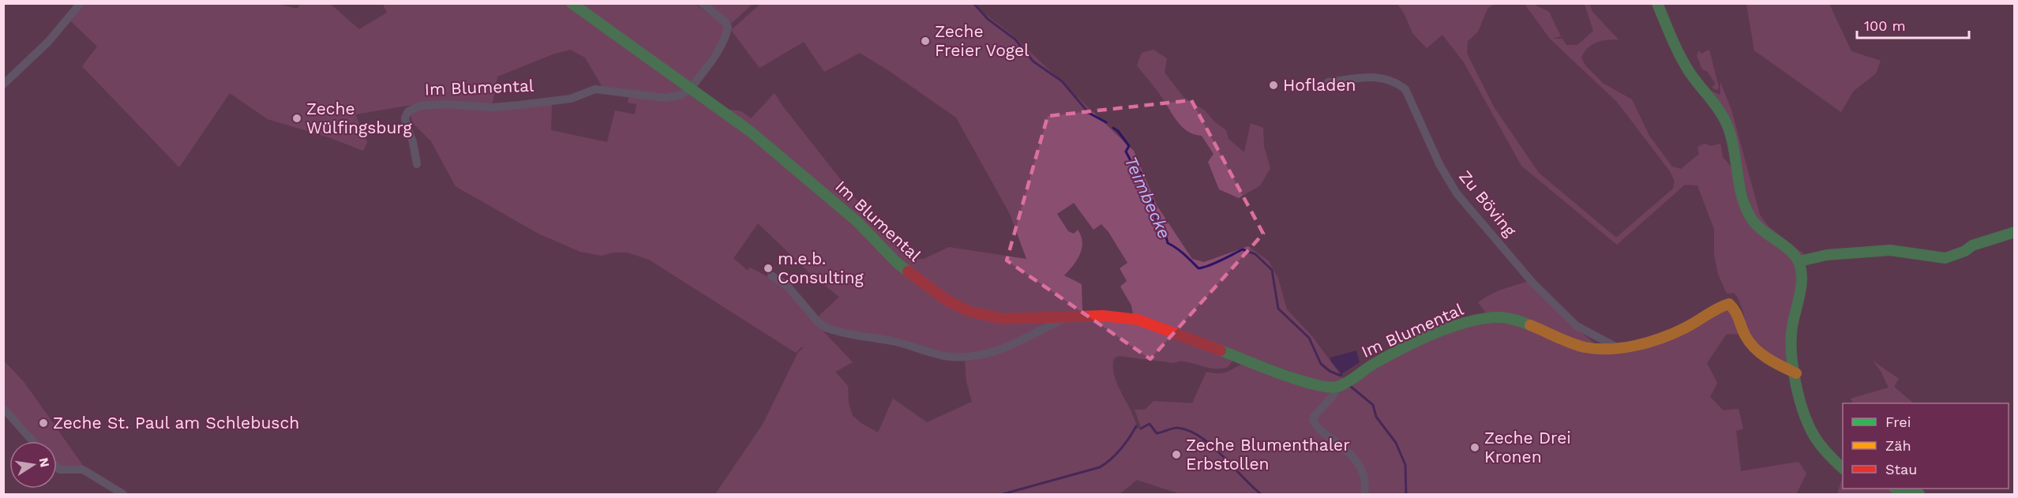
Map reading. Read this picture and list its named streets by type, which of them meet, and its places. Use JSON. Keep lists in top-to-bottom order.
{
  "streets": {
    "street": ["Im Blumental", "Zu Böving"]
  },
  "crossings": [
    ["Im Blumental", "Zu Böving"]
  ],
  "water": ["Teimbecke"],
  "places": [
    "Zeche Freier Vogel",
    "Hofladen",
    "Zeche Wülfingsburg",
    "m.e.b. Consulting",
    "Zeche St. Paul am Schlebusch",
    "Zeche Drei Kronen",
    "Zeche Blumenthaler Erbstollen"
  ],
  "legend": ["Frei", "Zäh", "Stau"],
  "scale_bar": "100 m",
  "north": "right"
}
